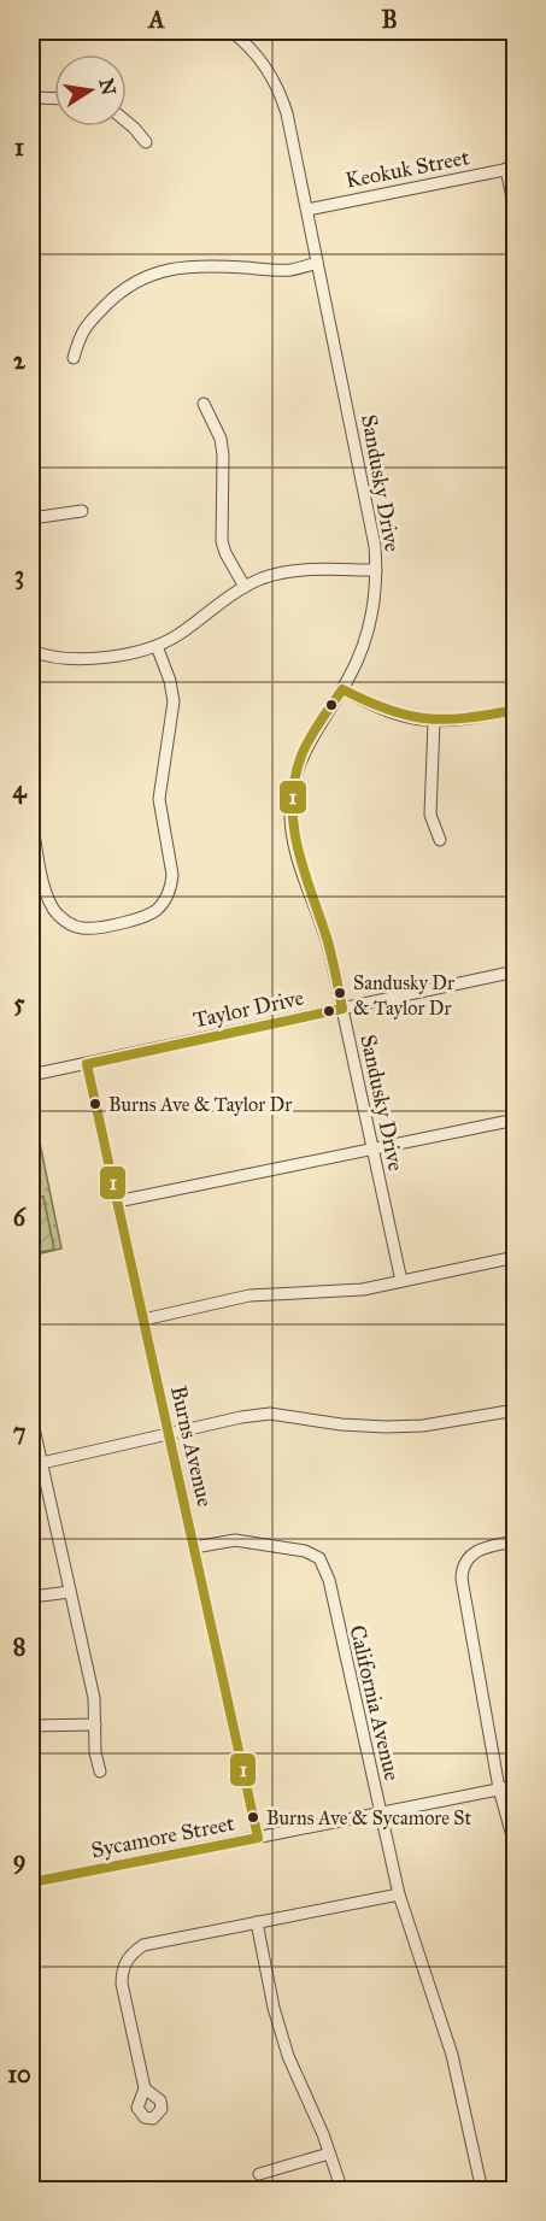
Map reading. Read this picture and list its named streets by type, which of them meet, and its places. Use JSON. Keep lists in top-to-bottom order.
{
  "streets": {
    "street": [
      "Keokuk Street",
      "Sandusky Drive",
      "Taylor Drive",
      "Burns Avenue",
      "California Avenue",
      "Sycamore Street"
    ]
  },
  "crossings": [
    ["Keokuk Street", "Sandusky Drive"],
    ["Sandusky Drive", "Taylor Drive"],
    ["Taylor Drive", "Burns Avenue"],
    ["Burns Avenue", "California Avenue"],
    ["Burns Avenue", "Sycamore Street"],
    ["California Avenue", "Sycamore Street"]
  ],
  "places": ["Sandusky Dr & Taylor Dr", "Burns Ave & Taylor Dr", "Burns Ave & Sycamore St"],
  "lines": ["transit line 1"],
  "north": "right",
  "grid": {
    "columns": ["A", "B"],
    "rows": [
      "1",
      "2",
      "3",
      "4",
      "5",
      "6",
      "7",
      "8",
      "9",
      "10"
    ]
  }
}
